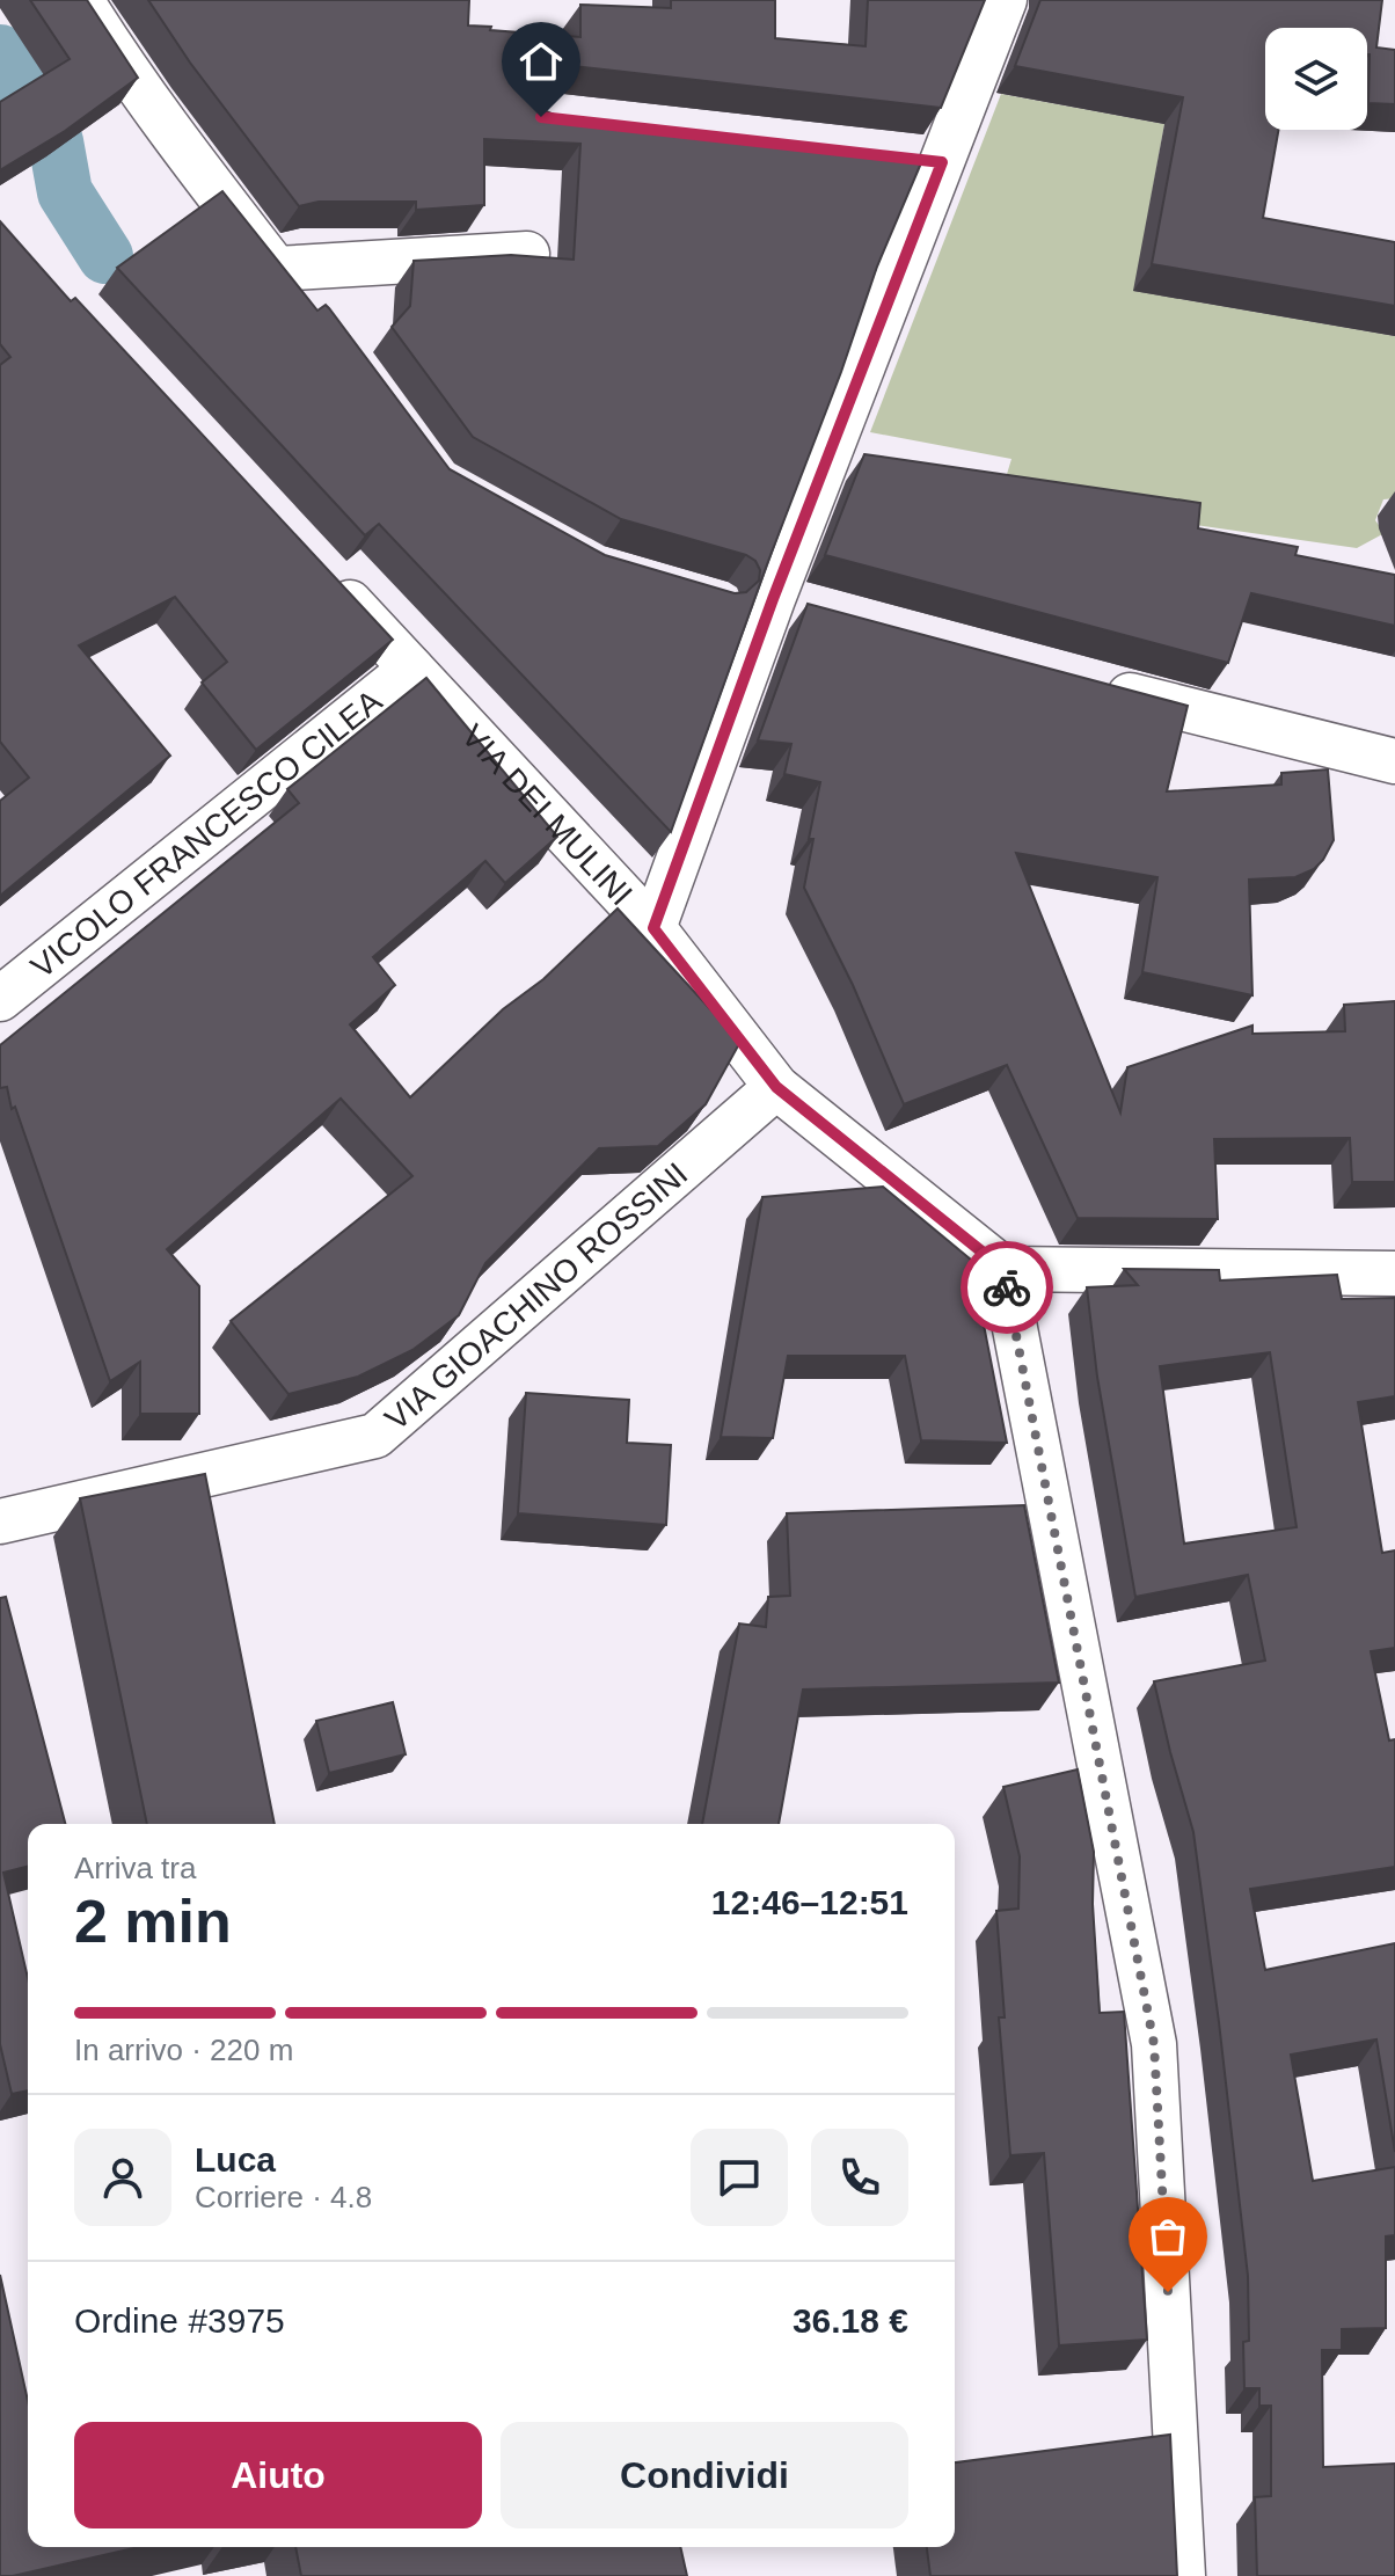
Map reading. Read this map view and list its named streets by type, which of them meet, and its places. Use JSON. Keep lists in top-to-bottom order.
{
  "streets": {
    "street": ["VIA DEI MULINI", "VICOLO FRANCESCO CILEA", "VIA GIOACHINO ROSSINI"]
  },
  "crossings": [
    ["VIA DEI MULINI", "VICOLO FRANCESCO CILEA"],
    ["VIA DEI MULINI", "VIA GIOACHINO ROSSINI"]
  ],
  "page": {
    "heading": ["2 min", "Arriva tra", "12:46–12:51"],
    "panel": [
      "Luca",
      "Corriere · 4.8",
      "Ordine #3975",
      "36.18 €"
    ],
    "bar": "In arrivo · 220 m",
    "buttons": ["Aiuto", "Condividi"]
  }
}
